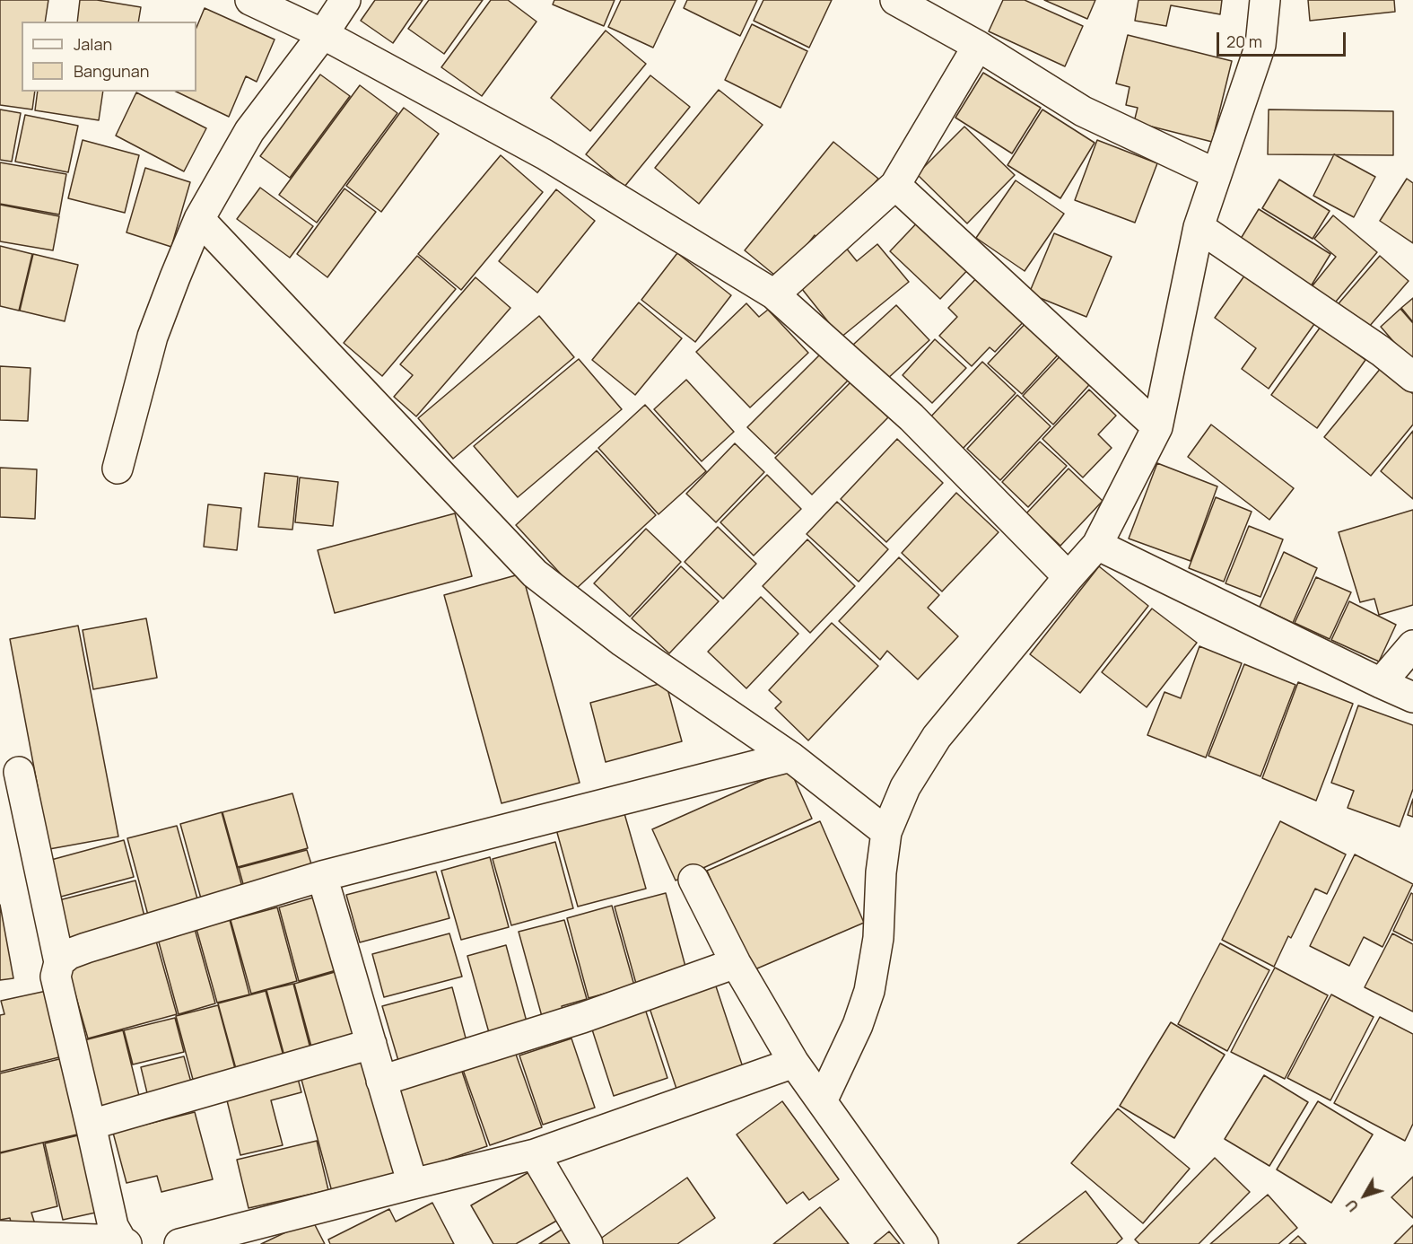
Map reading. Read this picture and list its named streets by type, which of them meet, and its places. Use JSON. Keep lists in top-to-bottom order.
{
  "legend": ["Jalan", "Bangunan"],
  "scale_bar": "20 m",
  "north": "bottom left"
}
